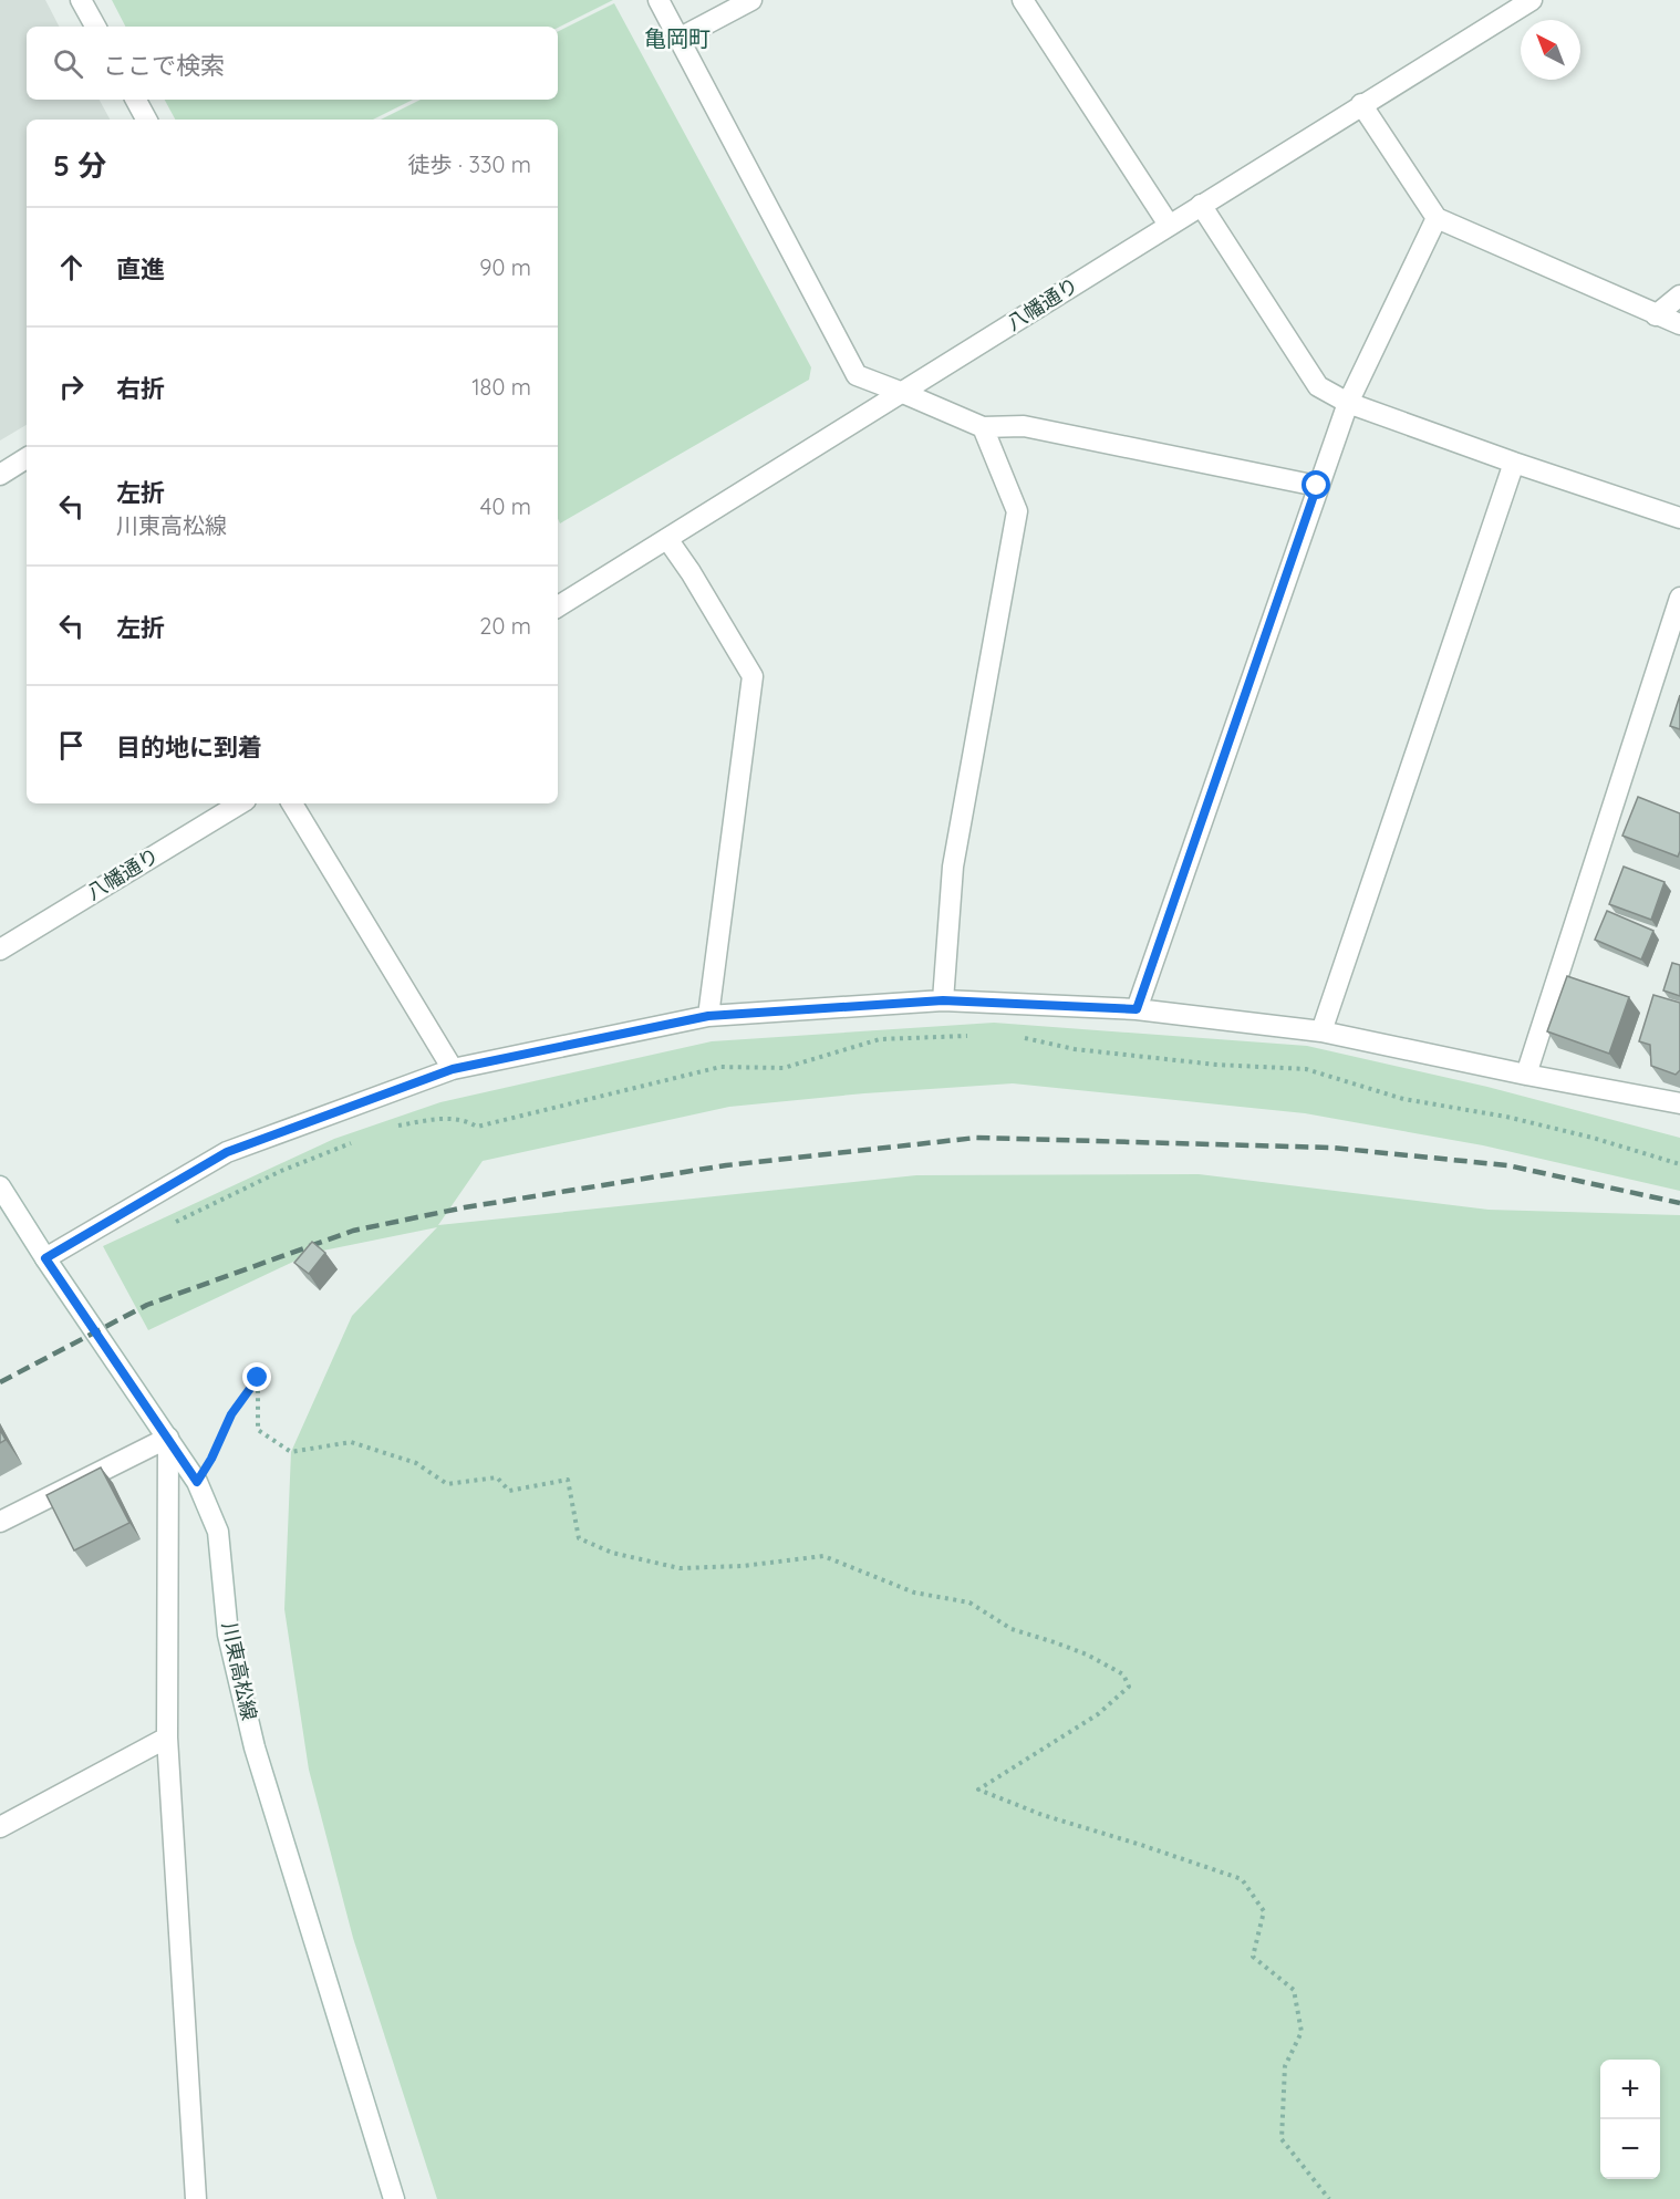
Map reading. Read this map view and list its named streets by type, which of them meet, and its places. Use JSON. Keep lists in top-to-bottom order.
{
  "streets": {
    "street": ["八幡通り", "川東高松線"]
  },
  "districts": ["亀岡町"],
  "north": "top left",
  "page": {
    "search": "ここで検索",
    "heading": ["5 分", "徒歩 · 330 m"],
    "list": [
      ["直進", "90 m"],
      ["右折", "180 m"],
      ["左折", "川東高松線", "40 m"],
      ["左折", "20 m"],
      "目的地に到着"
    ],
    "map_buttons": ["+", "−"]
  }
}
